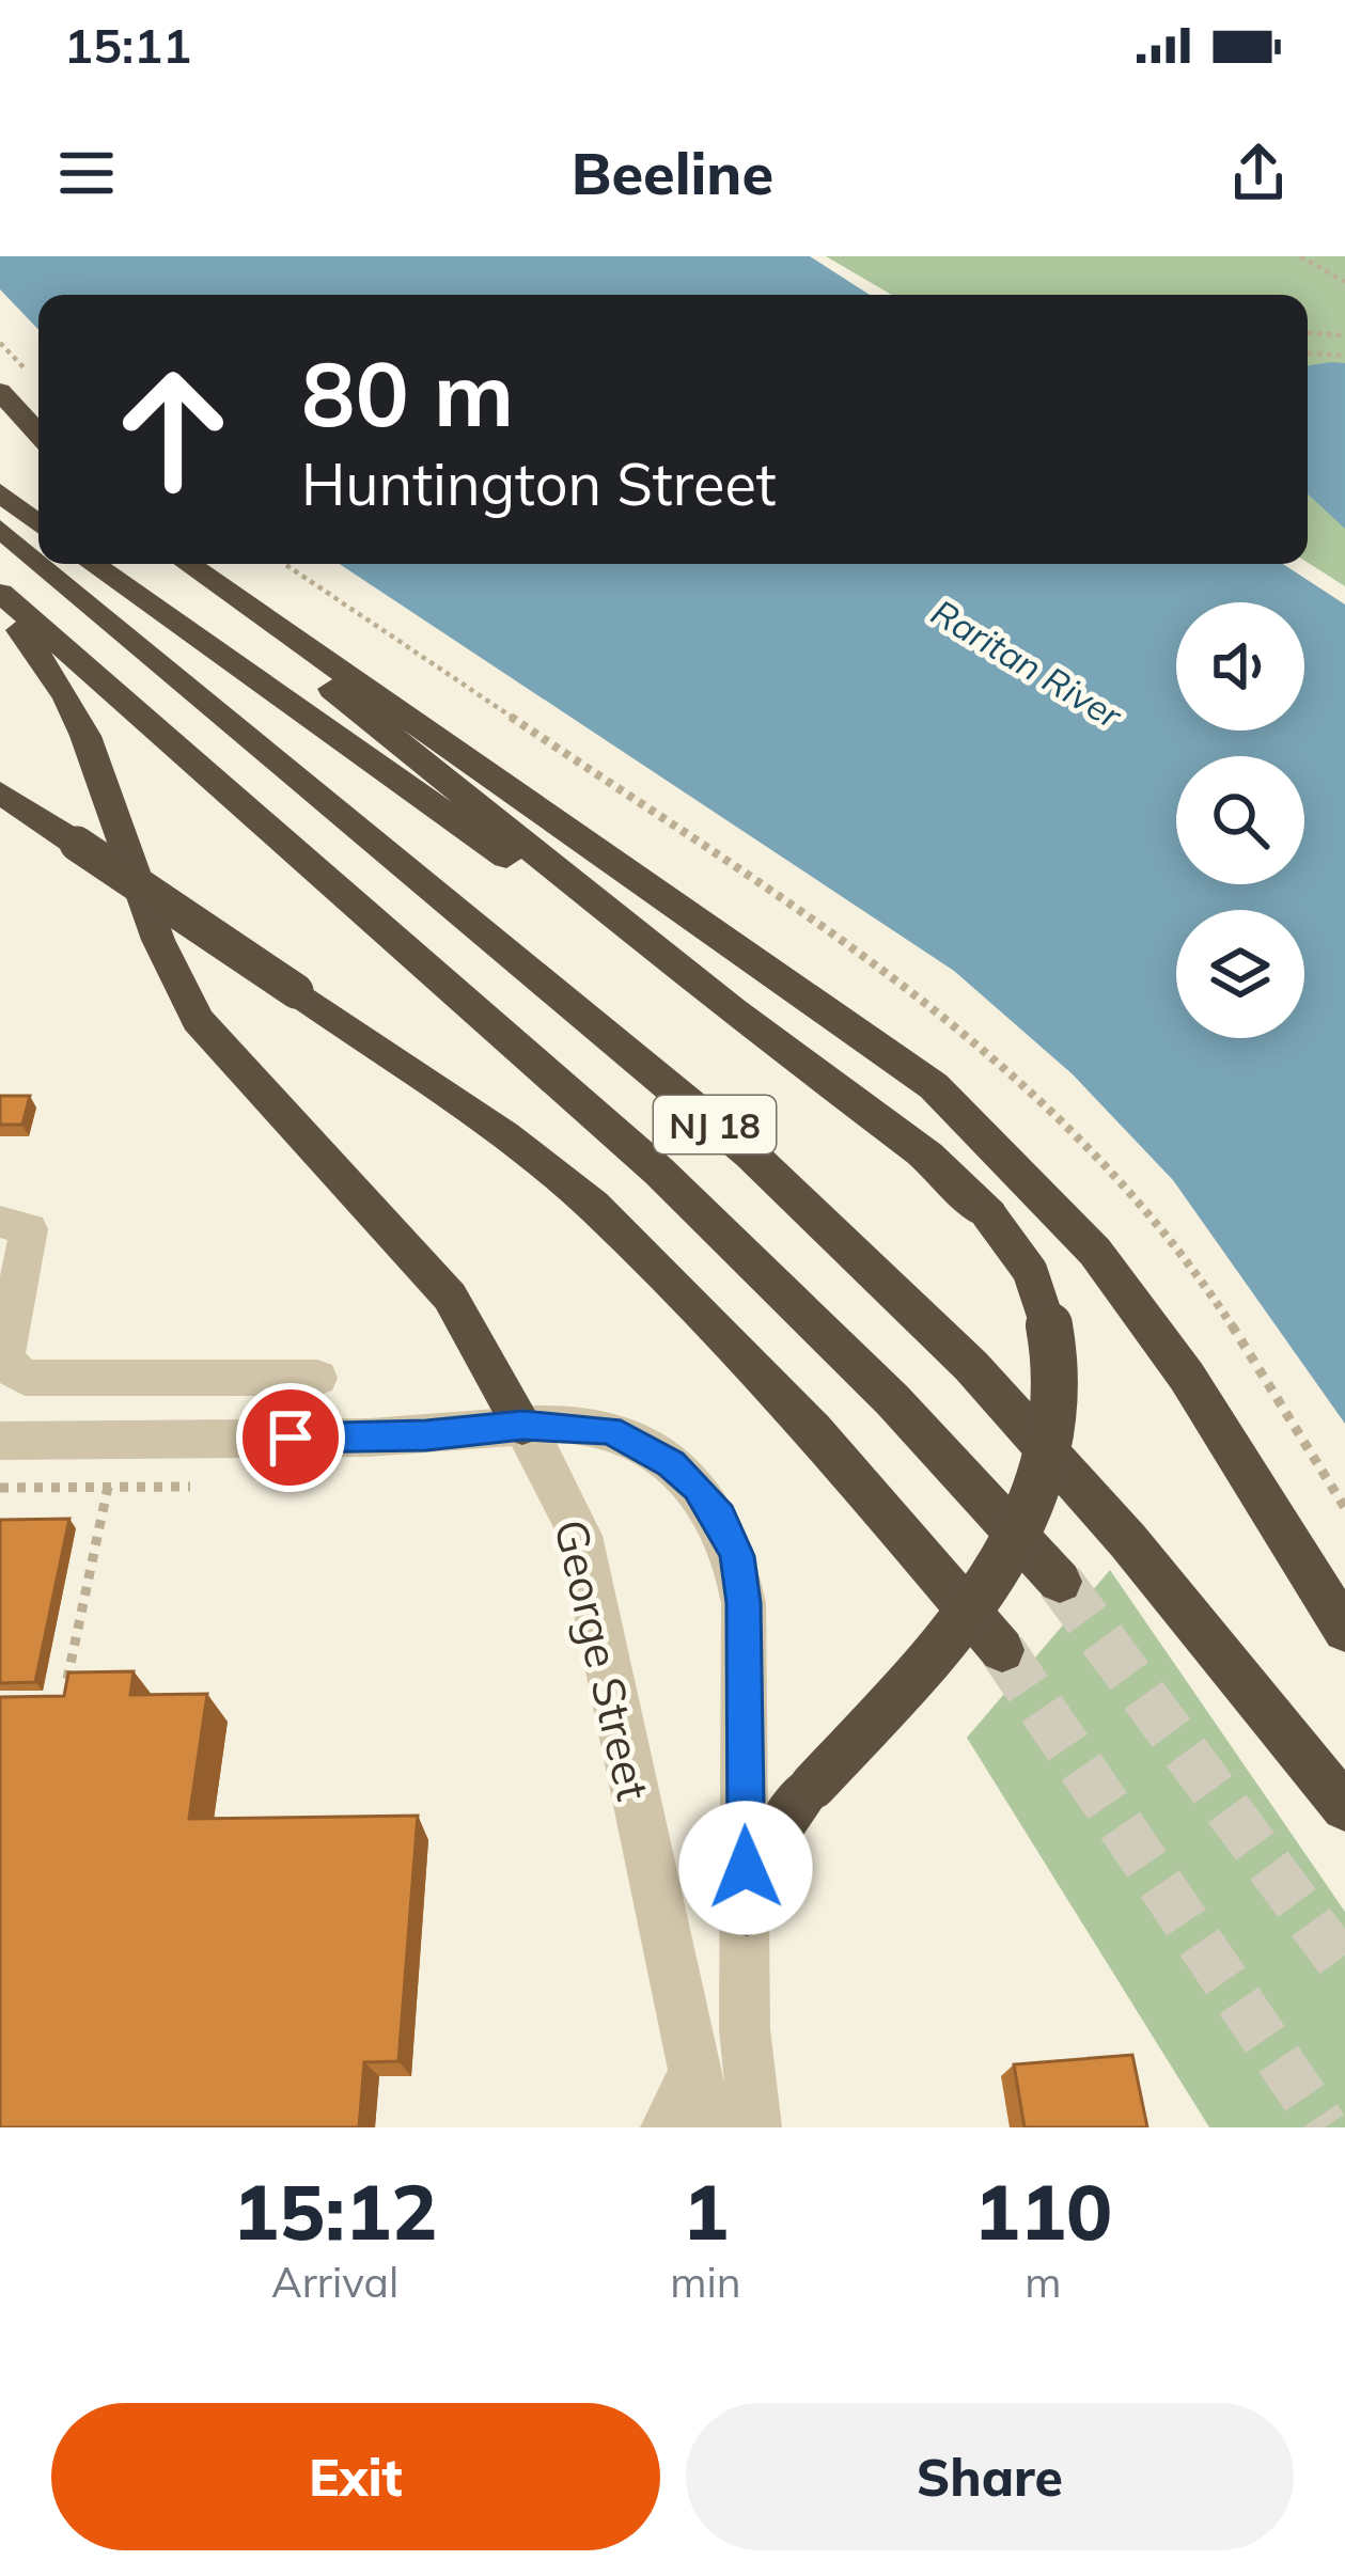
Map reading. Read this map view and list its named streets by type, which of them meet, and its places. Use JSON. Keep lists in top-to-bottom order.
{
  "streets": {
    "highway": ["NJ 18"],
    "street": ["George Street"]
  },
  "water": ["Raritan River"],
  "page": {
    "status": "15:11",
    "header": "Beeline",
    "turn": ["80 m", "Huntington Street"],
    "eta": [
      "15:12",
      "Arrival",
      "1",
      "min",
      "110",
      "m"
    ],
    "buttons": ["Exit", "Share"]
  }
}
